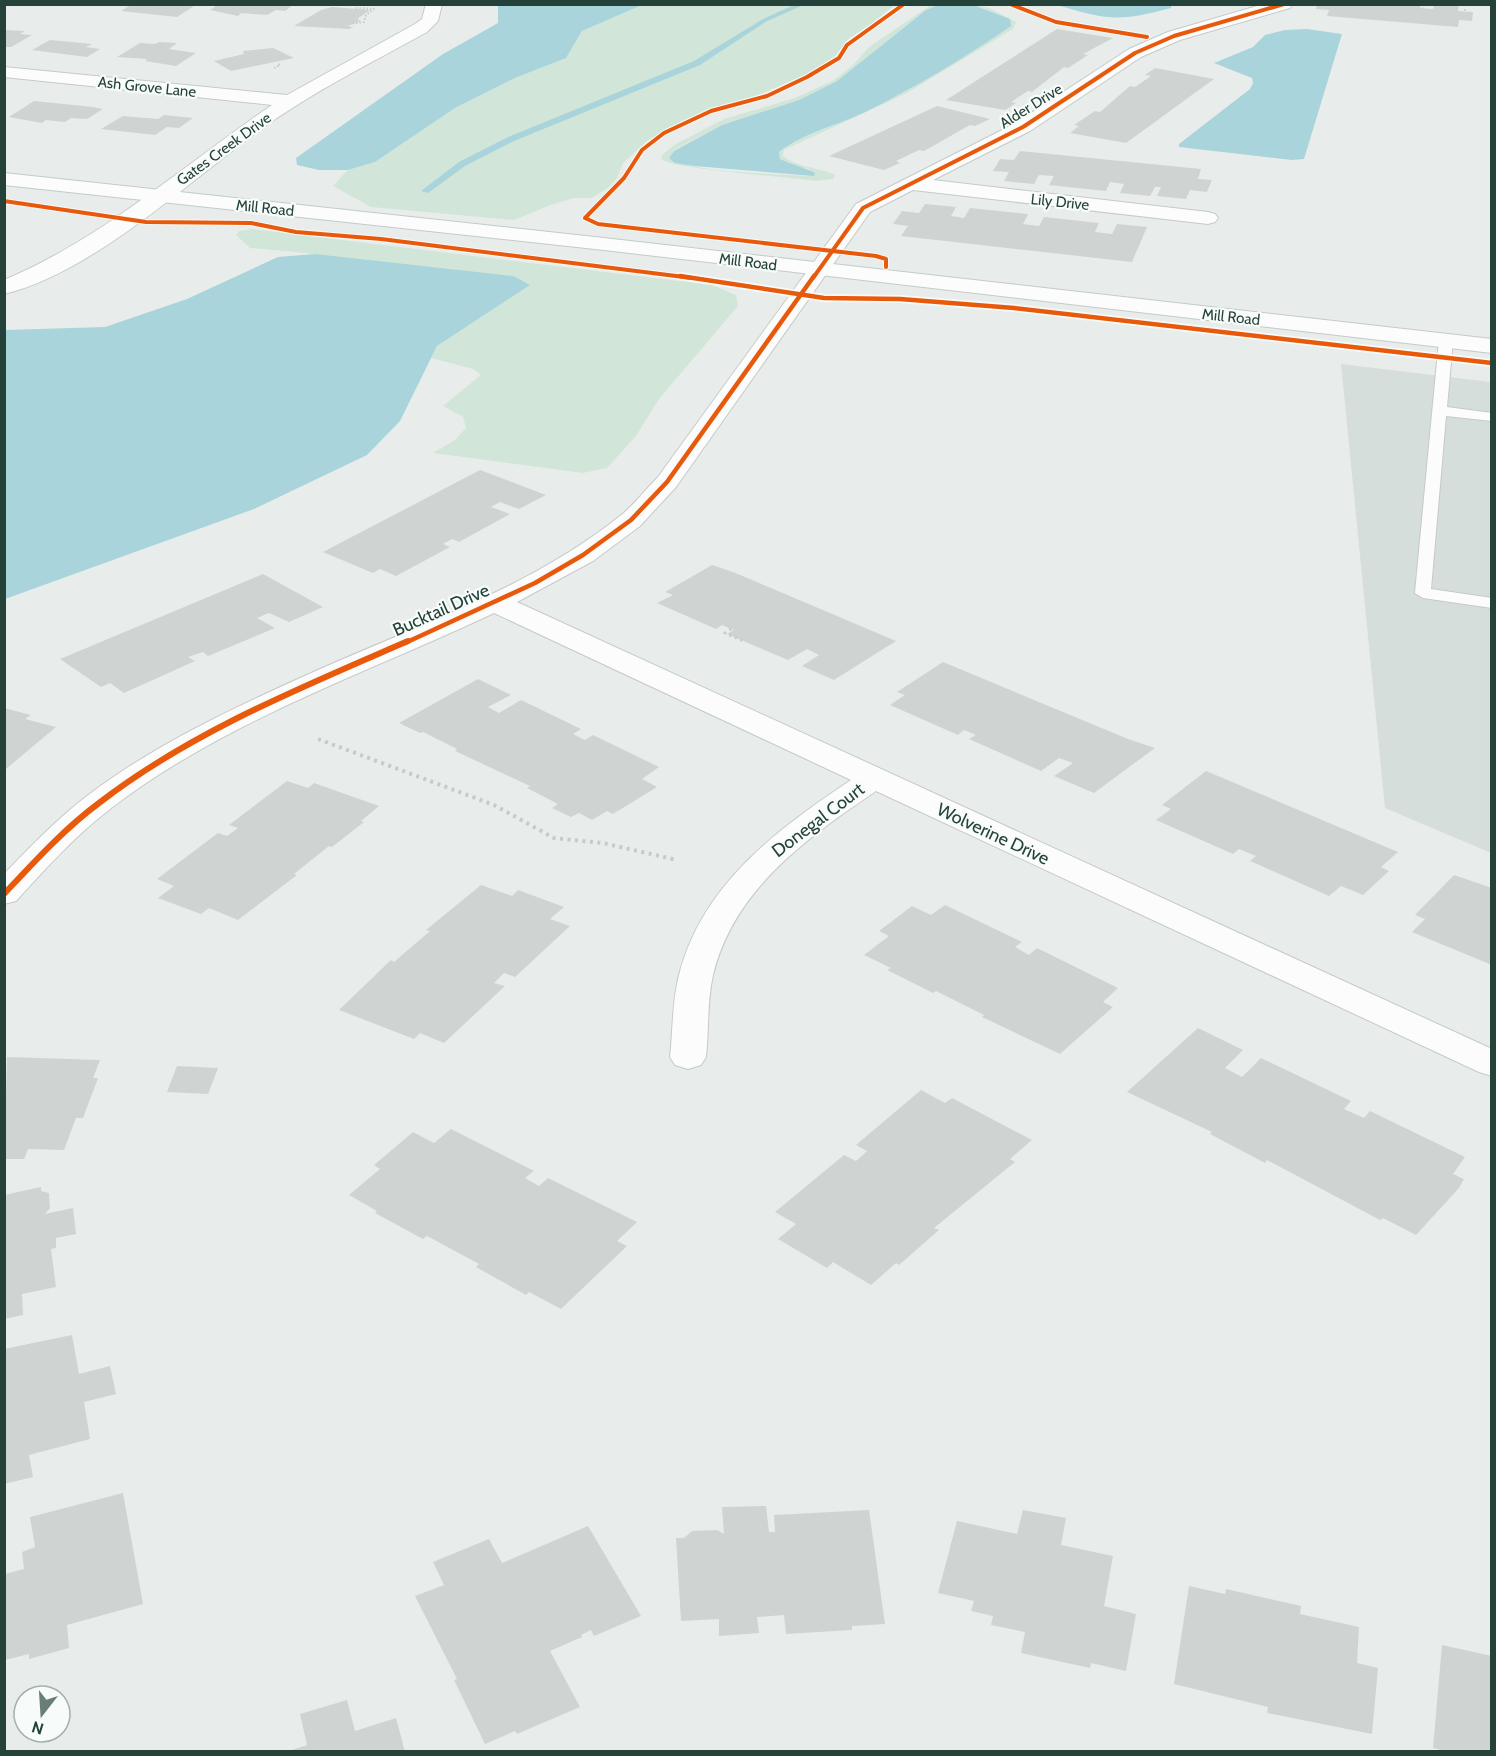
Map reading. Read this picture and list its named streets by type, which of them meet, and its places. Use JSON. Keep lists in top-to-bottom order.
{
  "streets": {
    "street": [
      "Ash Grove Lane",
      "Alder Drive",
      "Gates Creek Drive",
      "Lily Drive",
      "Mill Road",
      "Bucktail Drive",
      "Donegal Court",
      "Wolverine Drive"
    ]
  },
  "crossings": [
    ["Ash Grove Lane", "Gates Creek Drive"],
    ["Alder Drive", "Lily Drive"],
    ["Alder Drive", "Mill Road"],
    ["Alder Drive", "Bucktail Drive"],
    ["Gates Creek Drive", "Mill Road"],
    ["Mill Road", "Bucktail Drive"],
    ["Bucktail Drive", "Wolverine Drive"],
    ["Donegal Court", "Wolverine Drive"]
  ],
  "north": "bottom"
}
